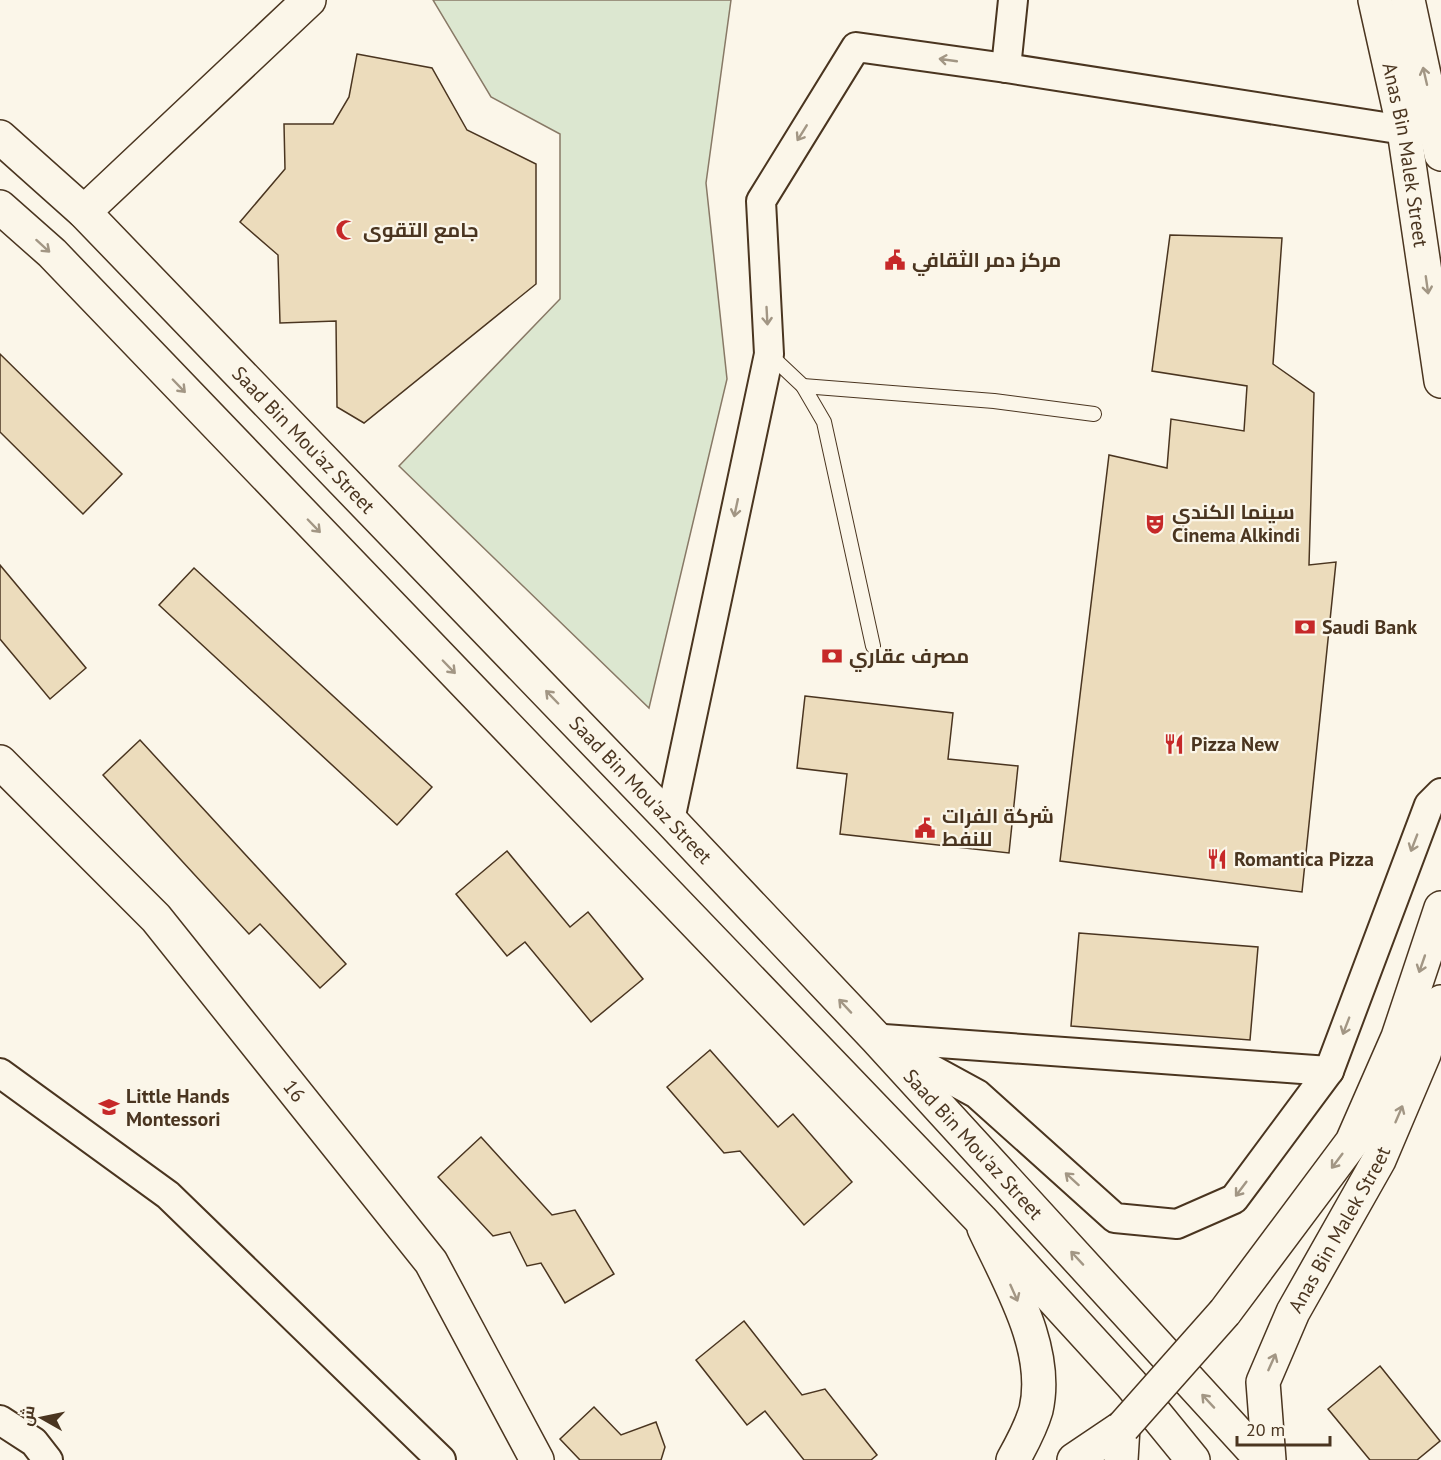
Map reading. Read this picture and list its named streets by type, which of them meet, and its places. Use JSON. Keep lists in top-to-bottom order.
{
  "streets": {
    "main road": ["Anas Bin Malek Street", "Saad Bin Mou'az Street", "16"]
  },
  "places": {
    "mosque": ["جامع التقوى"],
    "public building": ["مركز دمر الثقافي", "شركة الفرات للنفط"],
    "theatre": ["سينما الكندي Cinema Alkindi"],
    "bank": ["Saudi Bank", "مصرف عقاري"],
    "restaurant": ["Pizza New", "Romantica Pizza"],
    "school or university": ["Little Hands Montessori"]
  },
  "scale_bar": "20 m",
  "north": "left"
}
